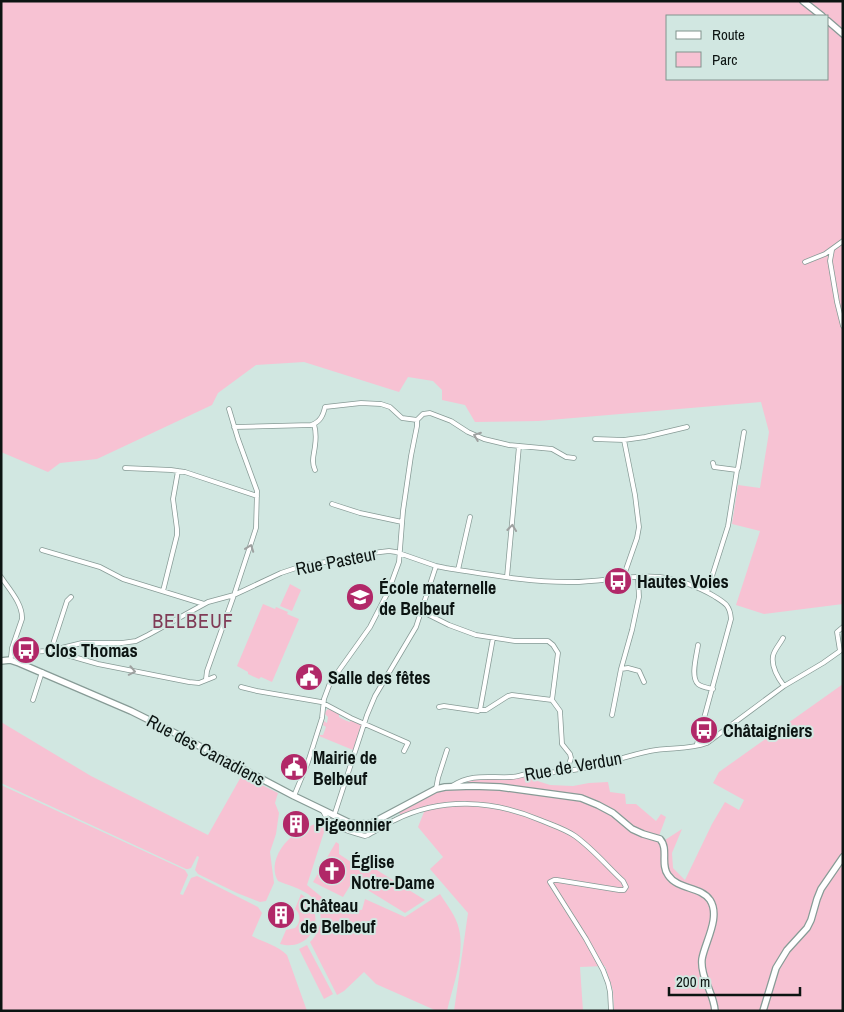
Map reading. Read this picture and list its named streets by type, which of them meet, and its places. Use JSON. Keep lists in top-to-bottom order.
{
  "streets": {
    "main road": ["Rue des Canadiens"],
    "street": ["Rue Pasteur", "Rue de Verdun"]
  },
  "crossings": [
    ["Rue Pasteur", "Rue des Canadiens"],
    ["Rue des Canadiens", "Rue de Verdun"]
  ],
  "districts": ["BELBEUF"],
  "places": {
    "bus stop": ["Hautes Voies", "Clos Thomas", "Châtaigniers"],
    "school or university": ["École maternelle de Belbeuf"],
    "public building": ["Salle des fêtes", "Mairie de Belbeuf"],
    "building": ["Pigeonnier", "Château de Belbeuf"],
    "church": ["Église Notre-Dame"]
  },
  "legend": ["Route", "Parc"],
  "scale_bar": "200 m"
}
